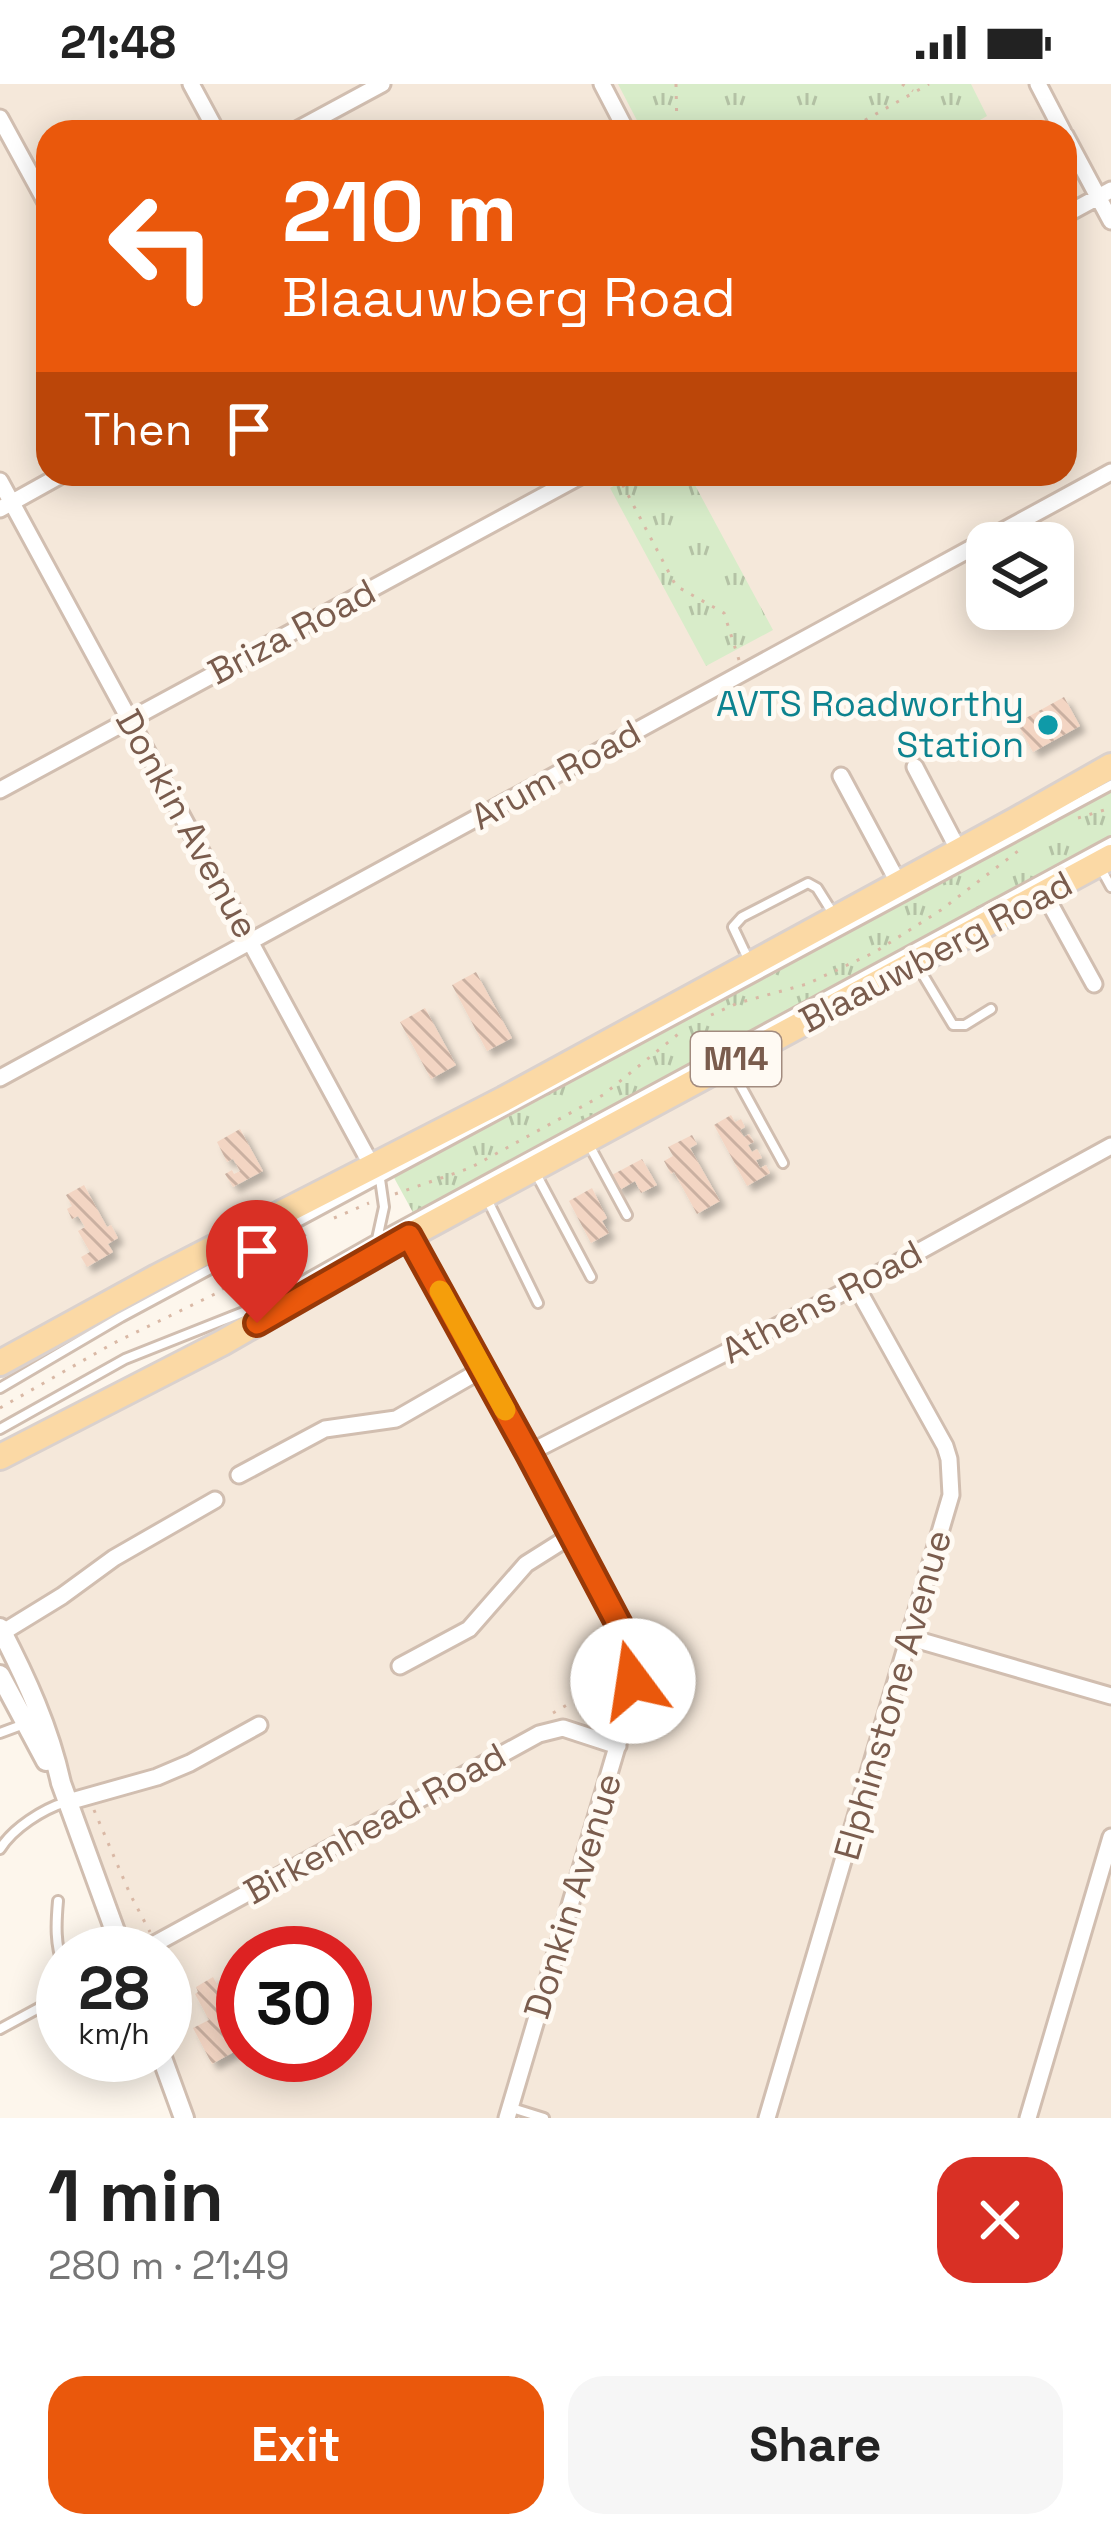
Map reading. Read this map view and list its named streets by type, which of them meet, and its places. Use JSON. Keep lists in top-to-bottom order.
{
  "streets": {
    "main road": ["Blaauwberg Road", "M14"],
    "street": [
      "Briza Road",
      "Arum Road",
      "Donkin Avenue",
      "Athens Road",
      "Elphinstone Avenue",
      "Birkenhead Road"
    ]
  },
  "crossings": [
    ["Briza Road", "Donkin Avenue"],
    ["Arum Road", "Donkin Avenue"],
    ["Donkin Avenue", "Blaauwberg Road"],
    ["Donkin Avenue", "M14"],
    ["Donkin Avenue", "Athens Road"],
    ["Donkin Avenue", "Birkenhead Road"],
    ["Athens Road", "Elphinstone Avenue"]
  ],
  "places": ["AVTS Roadworthy Station"],
  "page": {
    "status": "21:48",
    "turn": ["210 m", "Blaauwberg Road"],
    "then": "Then",
    "speed": "28 km/h",
    "limit": "30",
    "heading": ["1 min", "280 m · 21:49"],
    "buttons": ["Exit", "Share"]
  }
}
